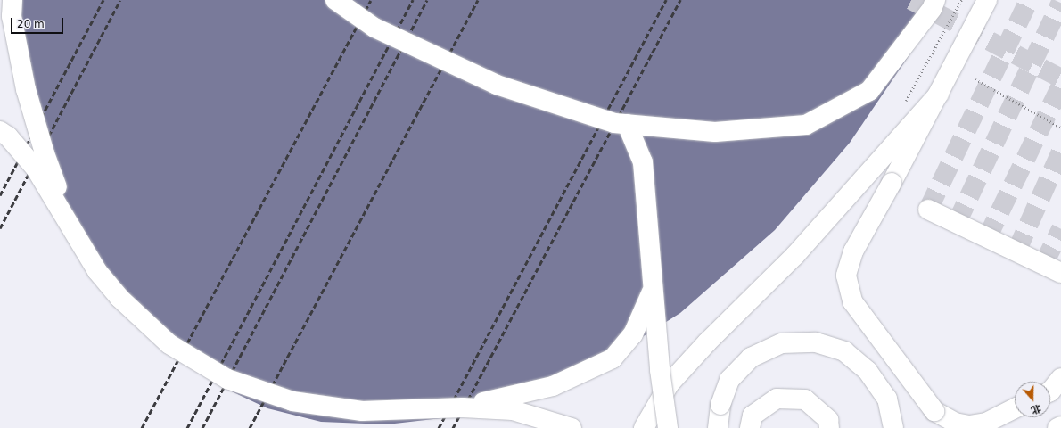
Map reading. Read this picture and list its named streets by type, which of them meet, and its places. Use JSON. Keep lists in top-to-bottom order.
{
  "scale_bar": "20 m",
  "north": "bottom"
}
